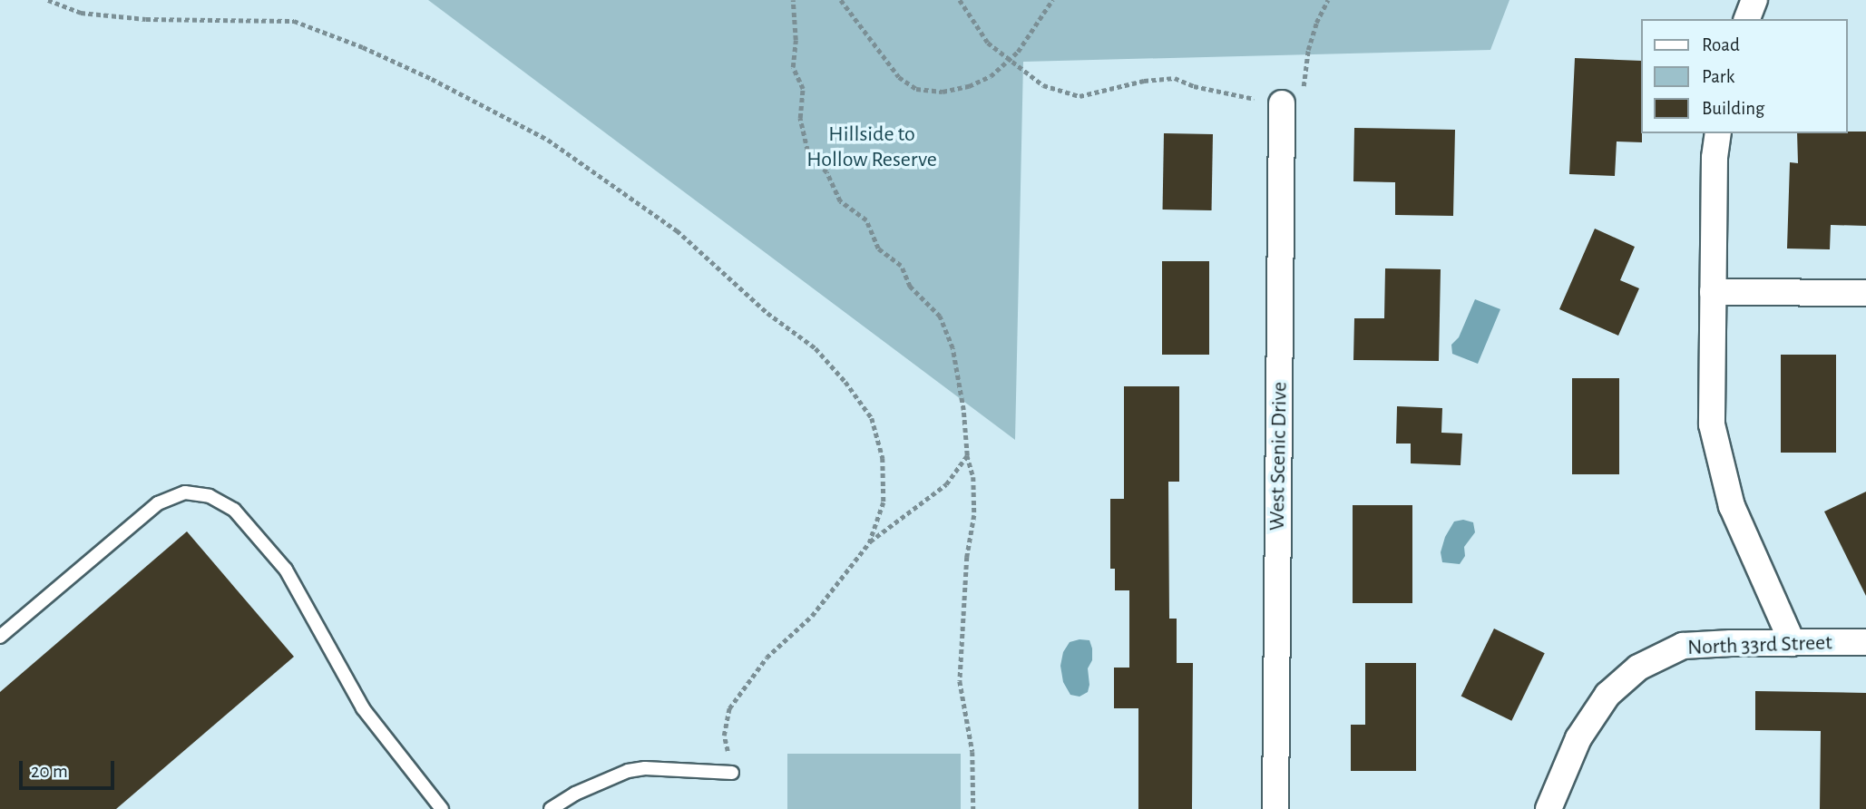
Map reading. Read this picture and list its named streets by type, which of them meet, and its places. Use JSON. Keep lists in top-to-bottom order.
{
  "streets": {
    "street": ["West Scenic Drive", "North 33rd Street"]
  },
  "parks": ["Hillside to Hollow Reserve"],
  "legend": ["Road", "Park", "Building"],
  "scale_bar": "20 m"
}
